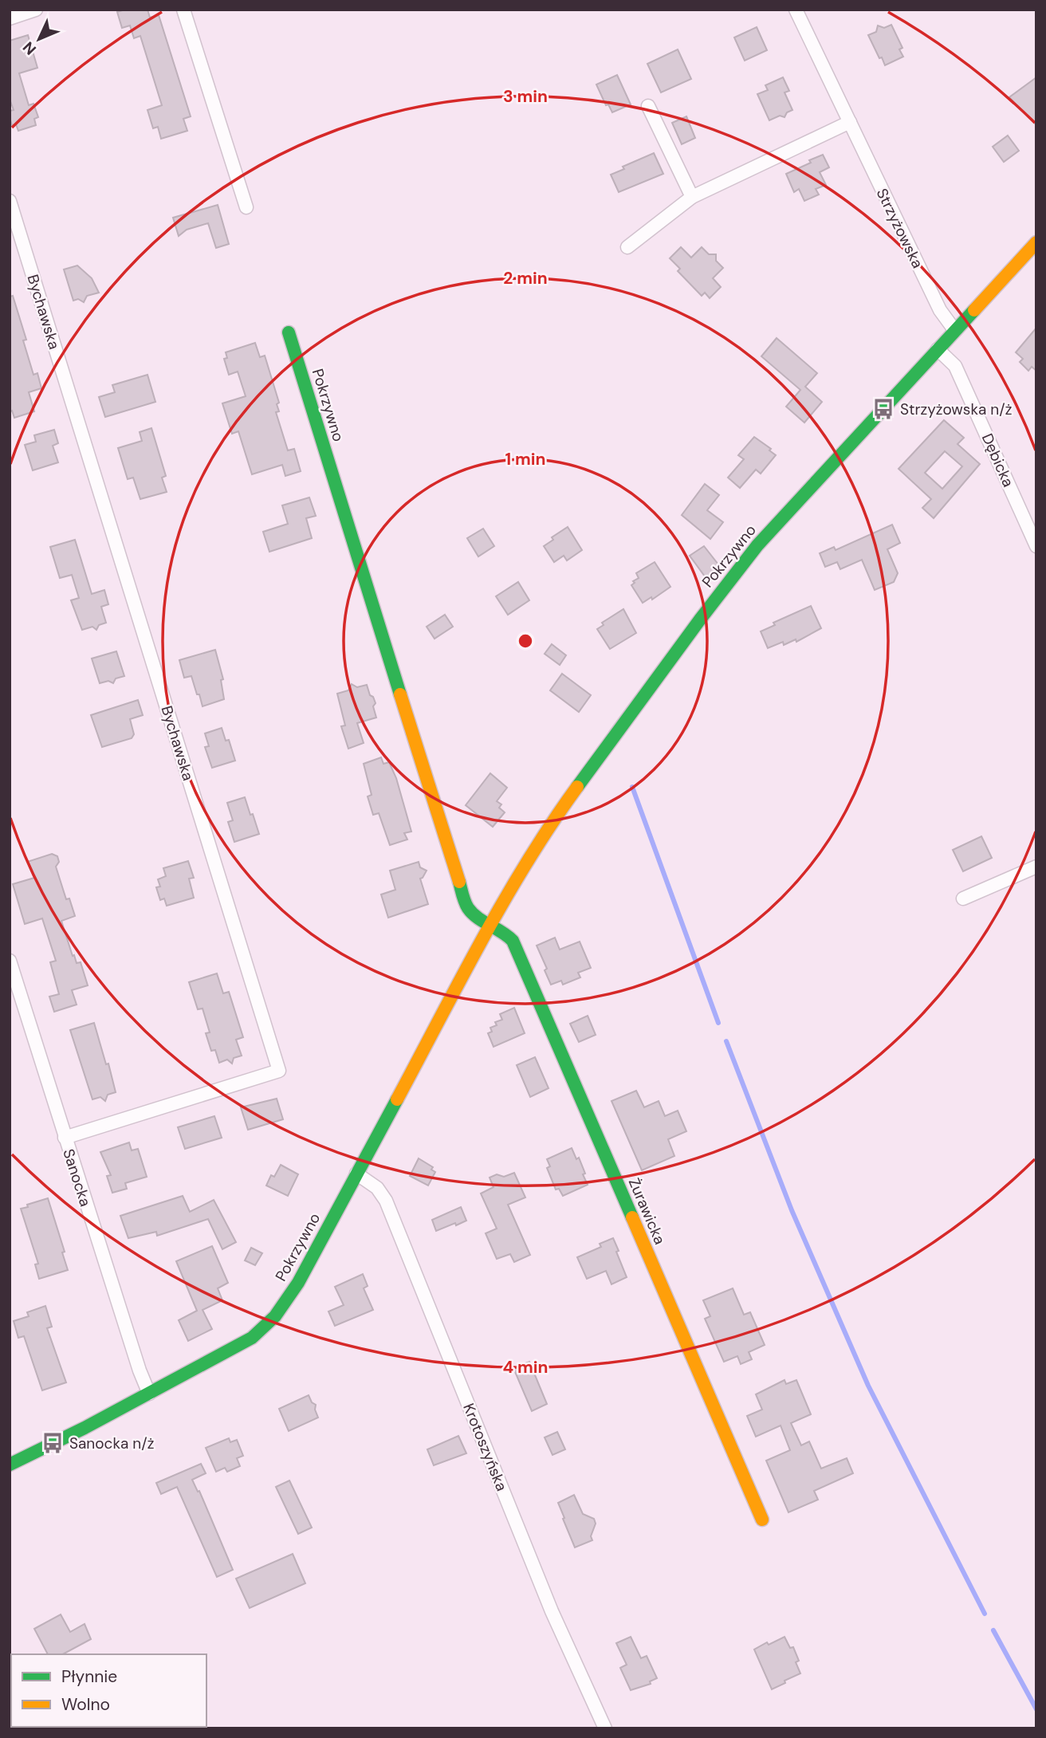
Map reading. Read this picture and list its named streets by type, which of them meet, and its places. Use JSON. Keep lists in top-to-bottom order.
{
  "streets": {
    "street": [
      "Strzyżowska",
      "Bychawska",
      "Pokrzywno",
      "Dębicka",
      "Sanocka",
      "Żurawicka",
      "Krotoszyńska"
    ]
  },
  "crossings": [
    ["Strzyżowska", "Pokrzywno"],
    ["Bychawska", "Sanocka"],
    ["Pokrzywno", "Dębicka"],
    ["Pokrzywno", "Sanocka"],
    ["Pokrzywno", "Żurawicka"],
    ["Pokrzywno", "Krotoszyńska"]
  ],
  "places": {
    "bus stop": ["Strzyżowska n/ż", "Sanocka n/ż"]
  },
  "legend": ["Płynnie", "Wolno"],
  "north": "bottom left",
  "rings": [
    "3 min",
    "2 min",
    "1 min",
    "4 min"
  ]
}
